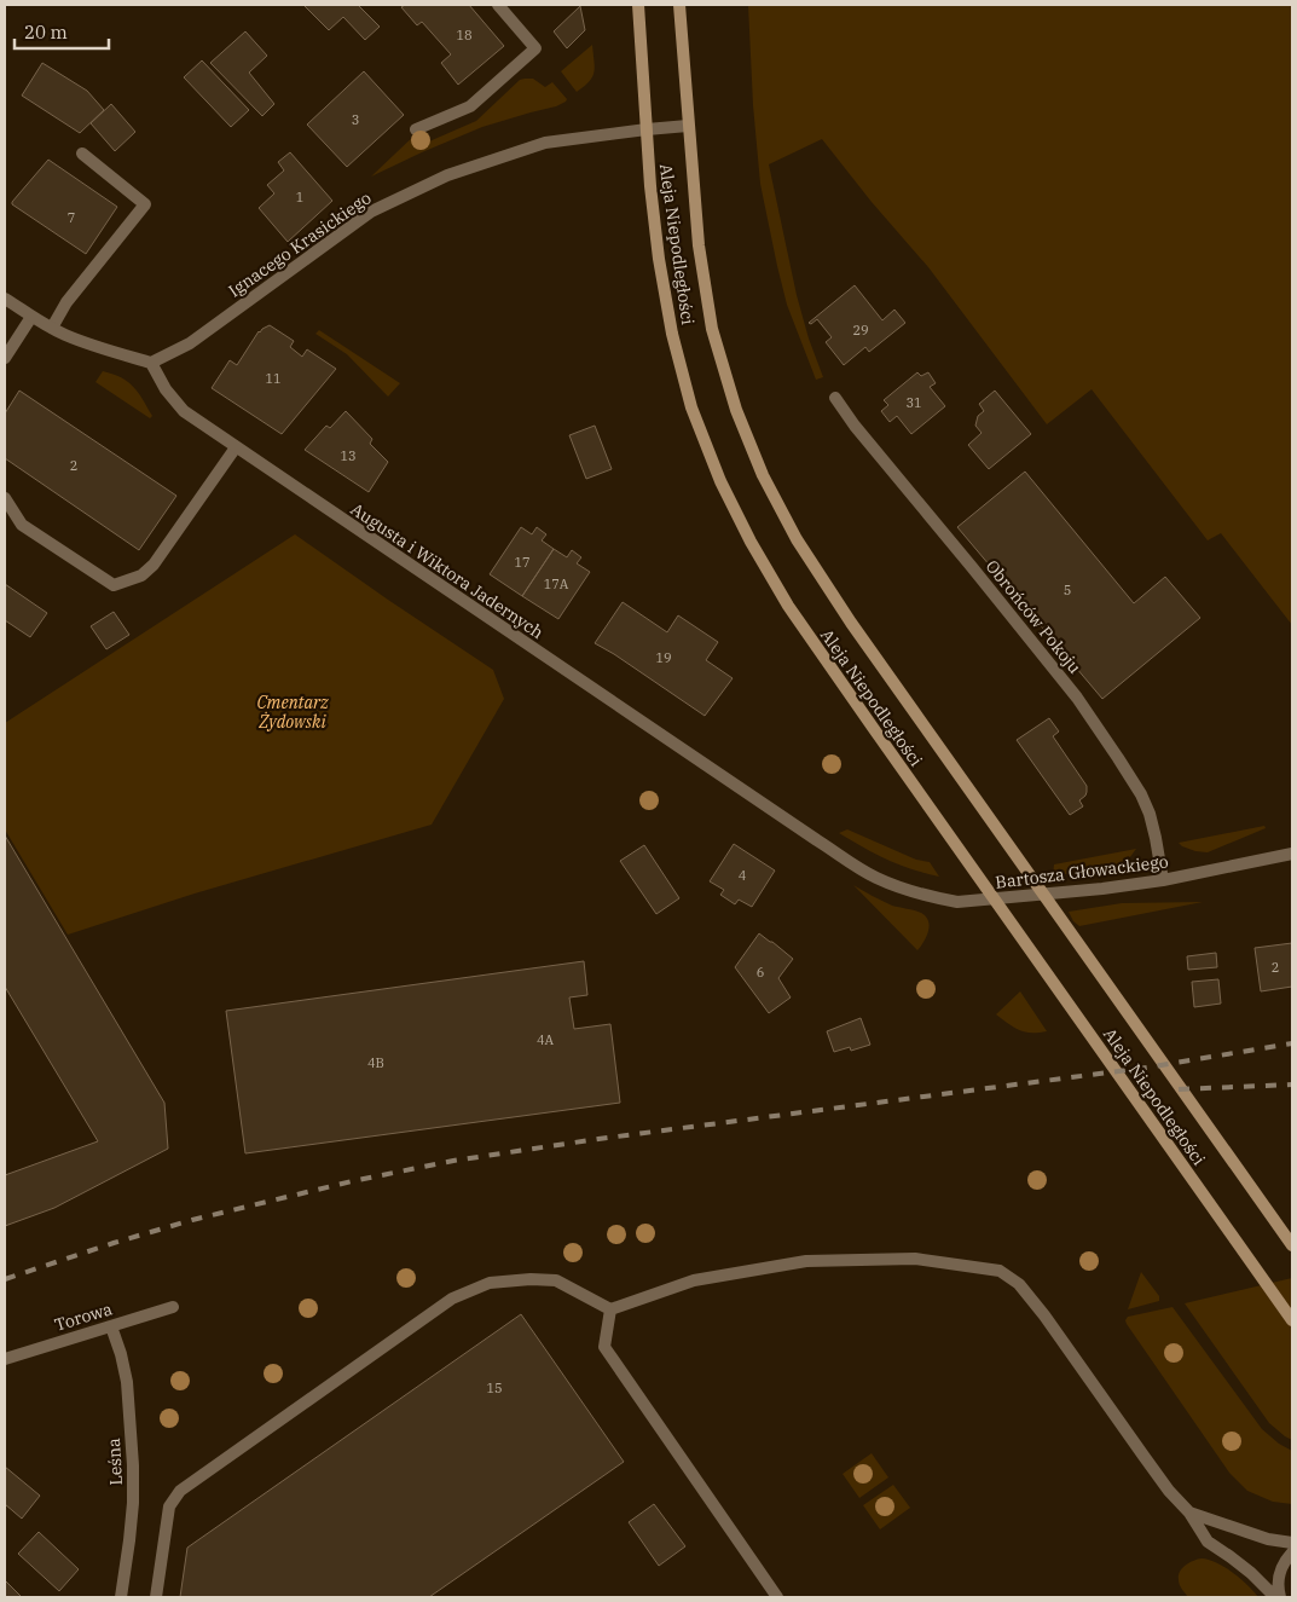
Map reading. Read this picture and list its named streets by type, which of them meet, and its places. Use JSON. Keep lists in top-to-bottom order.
{
  "streets": {
    "street": [
      "Ignacego Krasickiego",
      "Aleja Niepodległości",
      "Augusta i Wiktora Jadernych",
      "Obrońców Pokoju",
      "Bartosza Głowackiego",
      "Torowa",
      "Leśna"
    ]
  },
  "crossings": [
    ["Ignacego Krasickiego", "Aleja Niepodległości"],
    ["Ignacego Krasickiego", "Augusta i Wiktora Jadernych"],
    ["Augusta i Wiktora Jadernych", "Bartosza Głowackiego"],
    ["Obrońców Pokoju", "Bartosza Głowackiego"],
    ["Torowa", "Leśna"]
  ],
  "parks": ["Cmentarz Żydowski"],
  "house_numbers": [
    "18",
    "3",
    "1",
    "7",
    "29",
    "11",
    "31",
    "13",
    "2",
    "17",
    "17A",
    "5",
    "19",
    "4",
    "2",
    "6",
    "4A",
    "4B",
    "15"
  ],
  "scale_bar": "20 m"
}
